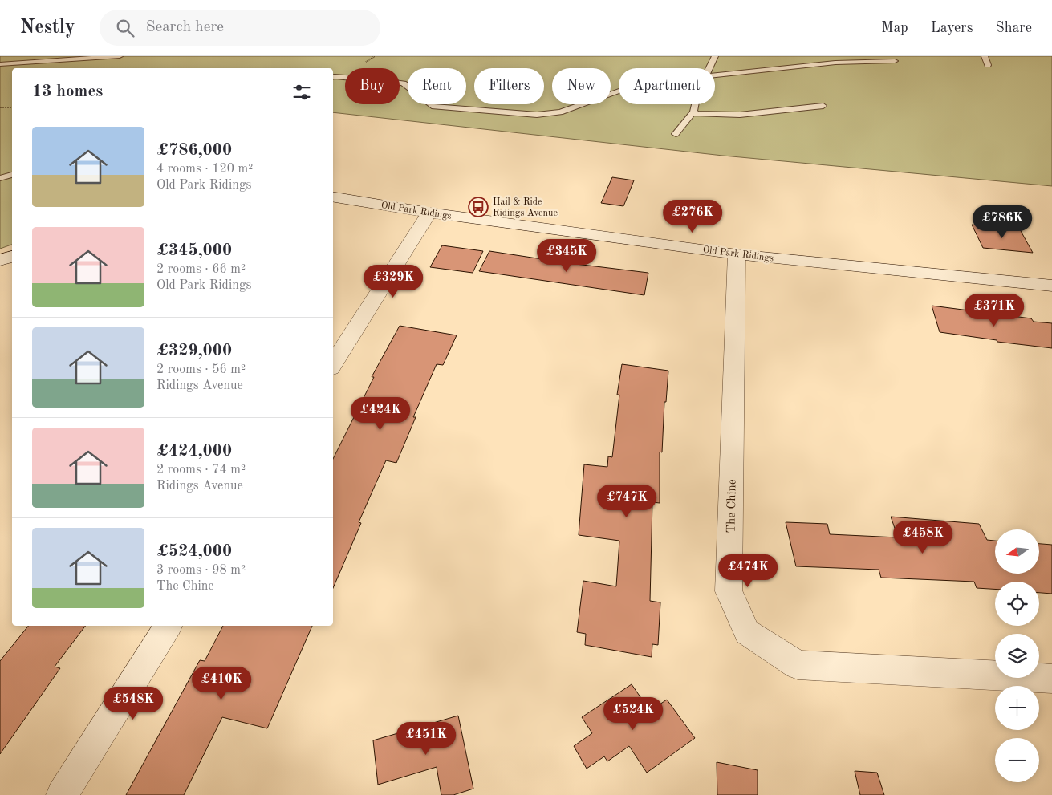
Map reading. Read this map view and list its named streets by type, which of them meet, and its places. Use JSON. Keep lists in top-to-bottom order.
{
  "streets": {
    "street": ["Old Park Ridings", "The Chine"]
  },
  "crossings": [
    ["Old Park Ridings", "The Chine"]
  ],
  "places": {
    "bus stop": ["Hail & Ride Ridings Avenue"]
  },
  "north": "left",
  "page": {
    "header": "Nestly",
    "search": "Search here",
    "nav": ["Map", "Layers", "Share"],
    "chip": [
      "Buy",
      "Rent",
      "Filters",
      "New",
      "Apartment"
    ],
    "heading": "13 homes",
    "list": [
      {
        "name": "£786,000",
        "note": "4 rooms · 120 m² · Old Park Ridings"
      },
      {
        "name": "£345,000",
        "note": "2 rooms · 66 m² · Old Park Ridings"
      },
      {
        "name": "£329,000",
        "note": "2 rooms · 56 m² · Ridings Avenue"
      },
      {
        "name": "£424,000",
        "note": "2 rooms · 74 m² · Ridings Avenue"
      },
      {
        "name": "£524,000",
        "note": "3 rooms · 98 m² · The Chine"
      }
    ],
    "price": [
      "£276K",
      "£786K",
      "£345K",
      "£329K",
      "£371K",
      "£424K",
      "£747K",
      "£458K",
      "£474K",
      "£410K",
      "£548K",
      "£524K",
      "£451K"
    ],
    "map_buttons": ["+", "−"]
  }
}
